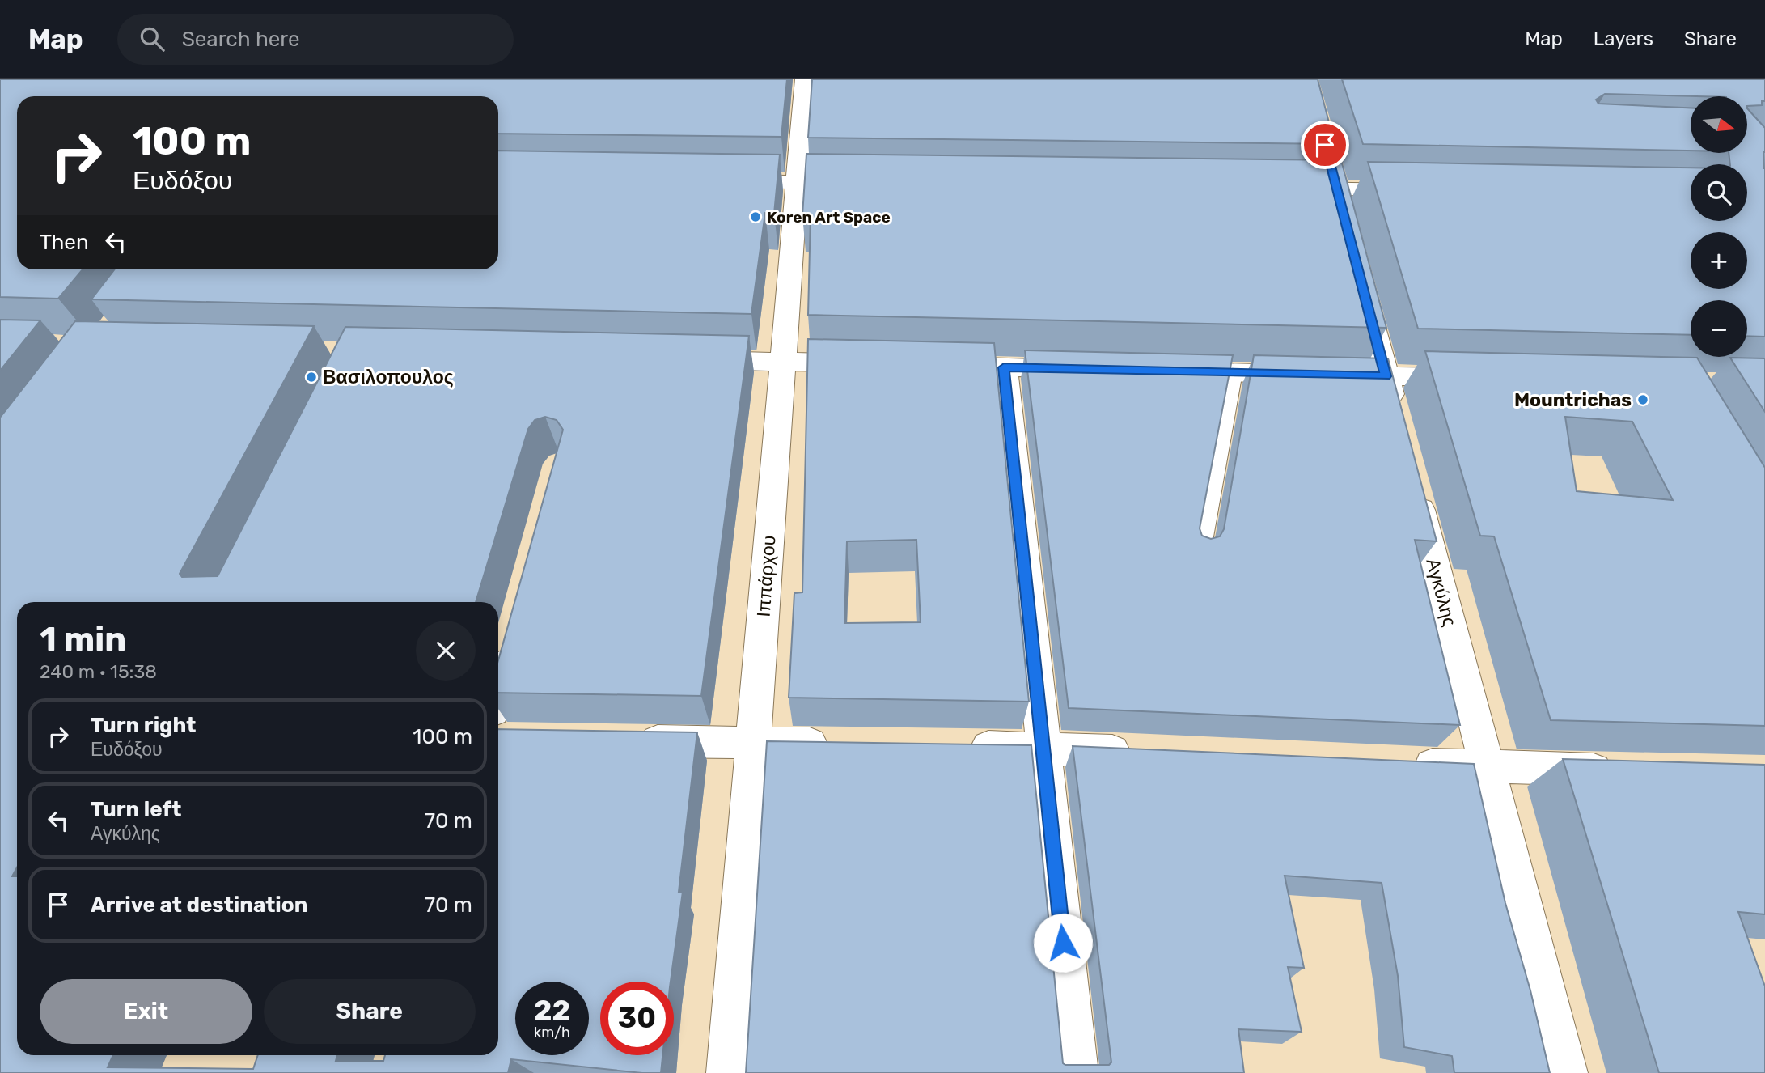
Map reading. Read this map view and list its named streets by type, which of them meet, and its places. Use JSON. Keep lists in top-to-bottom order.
{
  "streets": {
    "street": ["Ιππάρχου", "Αγκύλης"]
  },
  "places": ["Koren Art Space", "Βασιλοπουλος", "Mountrichas"],
  "north": "right",
  "page": {
    "header": "Map",
    "search": "Search here",
    "nav": ["Map", "Layers", "Share"],
    "map_buttons": ["+", "−"],
    "turn": ["100 m", "Ευδόξου"],
    "then": "Then",
    "heading": ["1 min", "240 m · 15:38"],
    "list": [
      {
        "name": "Turn right",
        "note": "Ευδόξου",
        "value": "100 m"
      },
      {
        "name": "Turn left",
        "note": "Αγκύλης",
        "value": "70 m"
      },
      {
        "name": "Arrive at destination",
        "value": "70 m"
      }
    ],
    "buttons": ["Exit", "Share"],
    "speed": "22 km/h",
    "limit": "30"
  }
}
